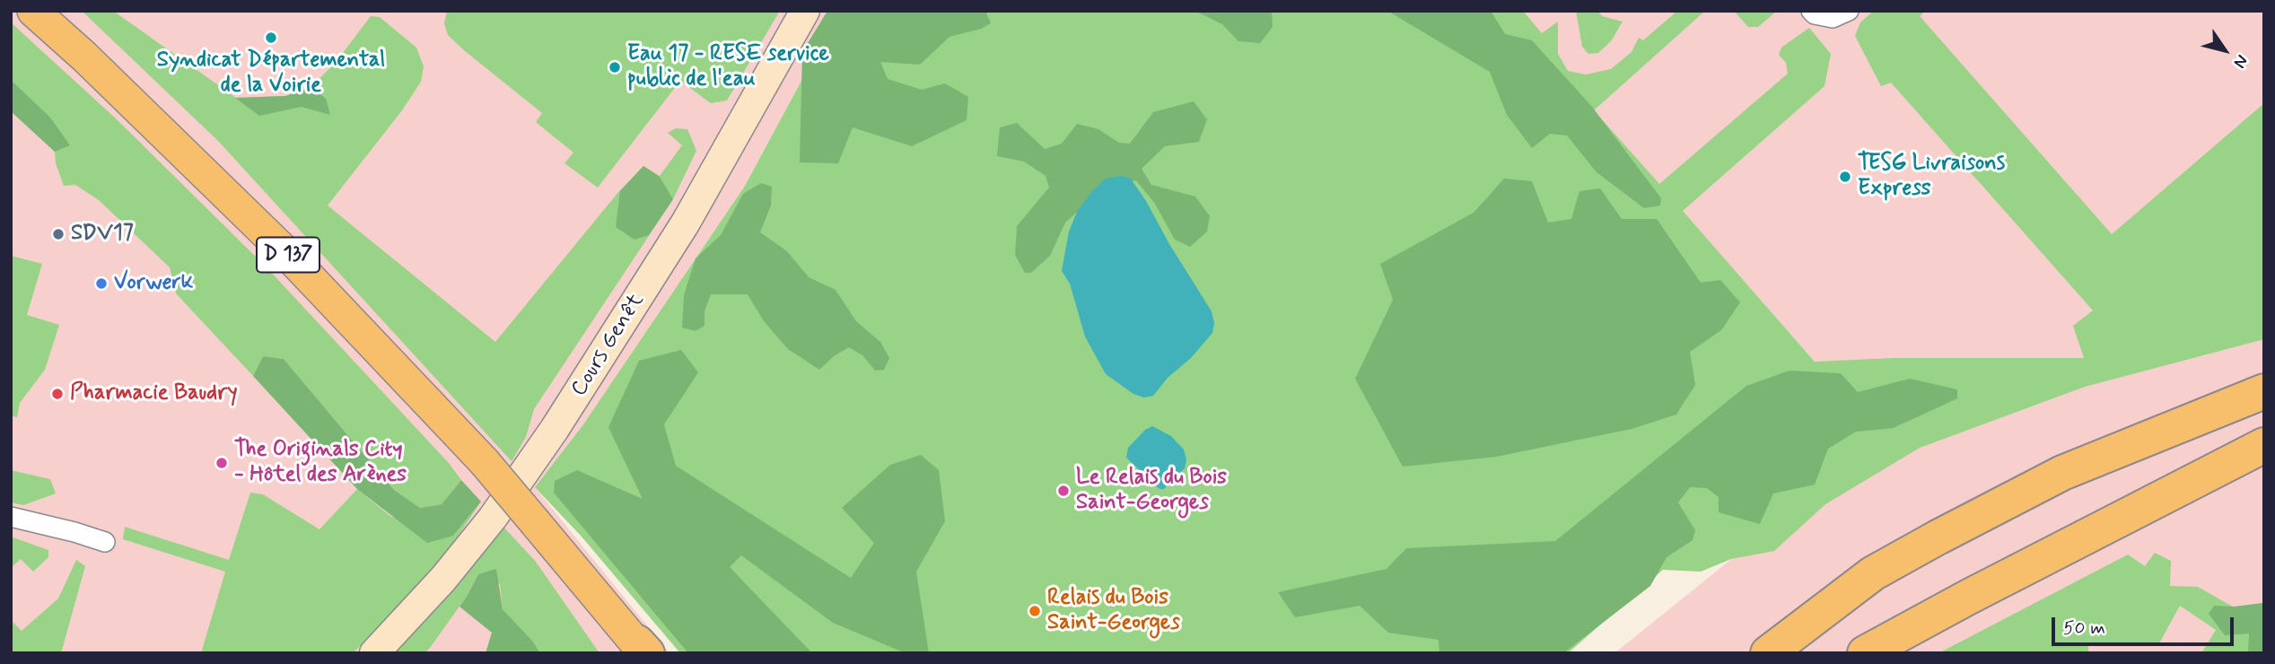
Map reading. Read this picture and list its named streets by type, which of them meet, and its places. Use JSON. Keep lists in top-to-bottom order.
{
  "streets": {
    "main road": ["D 137", "Cours Genêt"]
  },
  "places": [
    "Syndicat Départemental de la Voirie",
    "Eau 17 - RESE service public de l'eau",
    "TESG Livraisons Express",
    "SDV17",
    "Vorwerk",
    "Pharmacie Baudry",
    "The Originals City - Hôtel des Arènes",
    "Le Relais du Bois Saint-Georges",
    "Relais du Bois Saint-Georges"
  ],
  "scale_bar": "50 m",
  "north": "bottom right"
}
